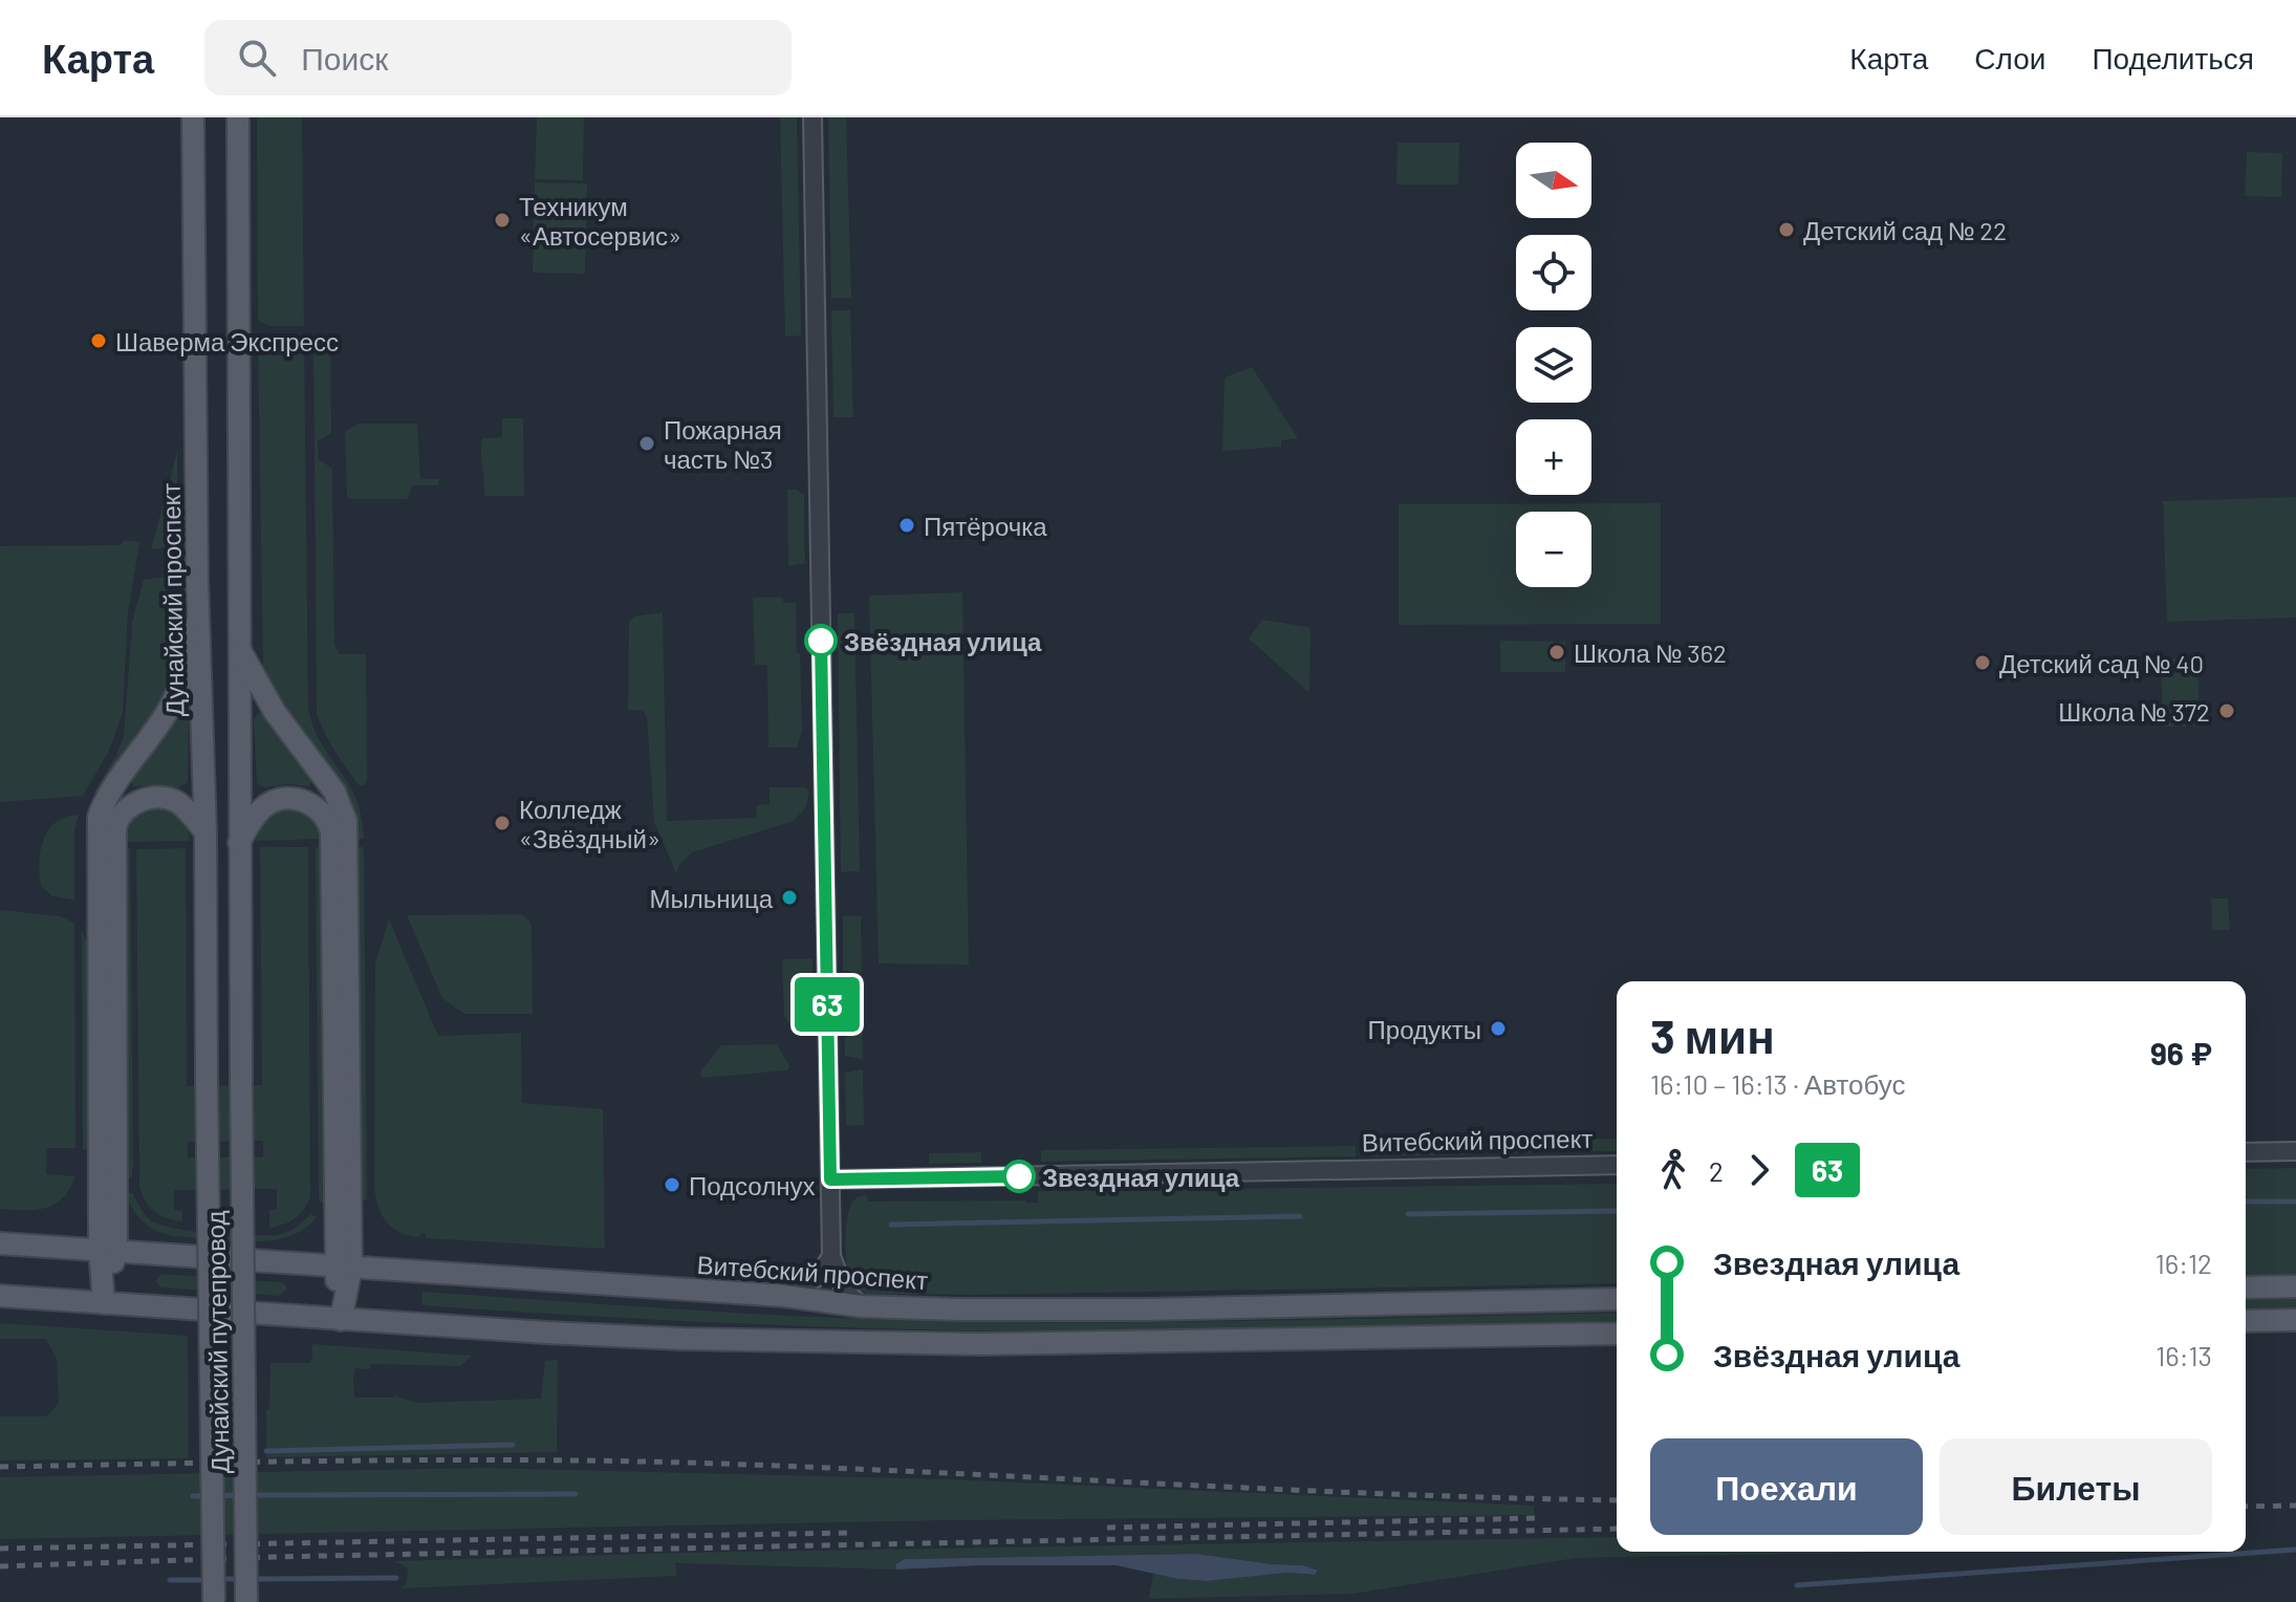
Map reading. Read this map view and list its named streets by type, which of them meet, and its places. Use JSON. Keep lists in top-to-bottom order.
{
  "streets": {
    "main road": ["Дунайский проспект", "Витебский проспект", "Дунайский путепровод"]
  },
  "crossings": [
    ["Дунайский проспект", "Дунайский путепровод"]
  ],
  "places": [
    "Техникум «Автосервис»",
    "Детский сад № 22",
    "Шаверма Экспресс",
    "Пожарная часть №3",
    "Пятёрочка",
    "Звёздная улица",
    "Школа № 362",
    "Детский сад № 40",
    "Школа № 372",
    "Колледж «Звёздный»",
    "Мыльница",
    "Продукты",
    "Звездная улица",
    "Подсолнух"
  ],
  "lines": ["bus line 63"],
  "north": "right",
  "page": {
    "header": "Карта",
    "search": "Поиск",
    "nav": ["Карта", "Слои", "Поделиться"],
    "on_map": "63",
    "map_buttons": ["+", "−"],
    "heading": ["3 мин", "16:10 – 16:13 · Автобус", "96 ₽"],
    "legs": ["2", "63"],
    "list": [
      {
        "name": "Звездная улица",
        "value": "16:12"
      },
      {
        "name": "Звёздная улица",
        "value": "16:13"
      }
    ],
    "buttons": ["Поехали", "Билеты"]
  }
}
